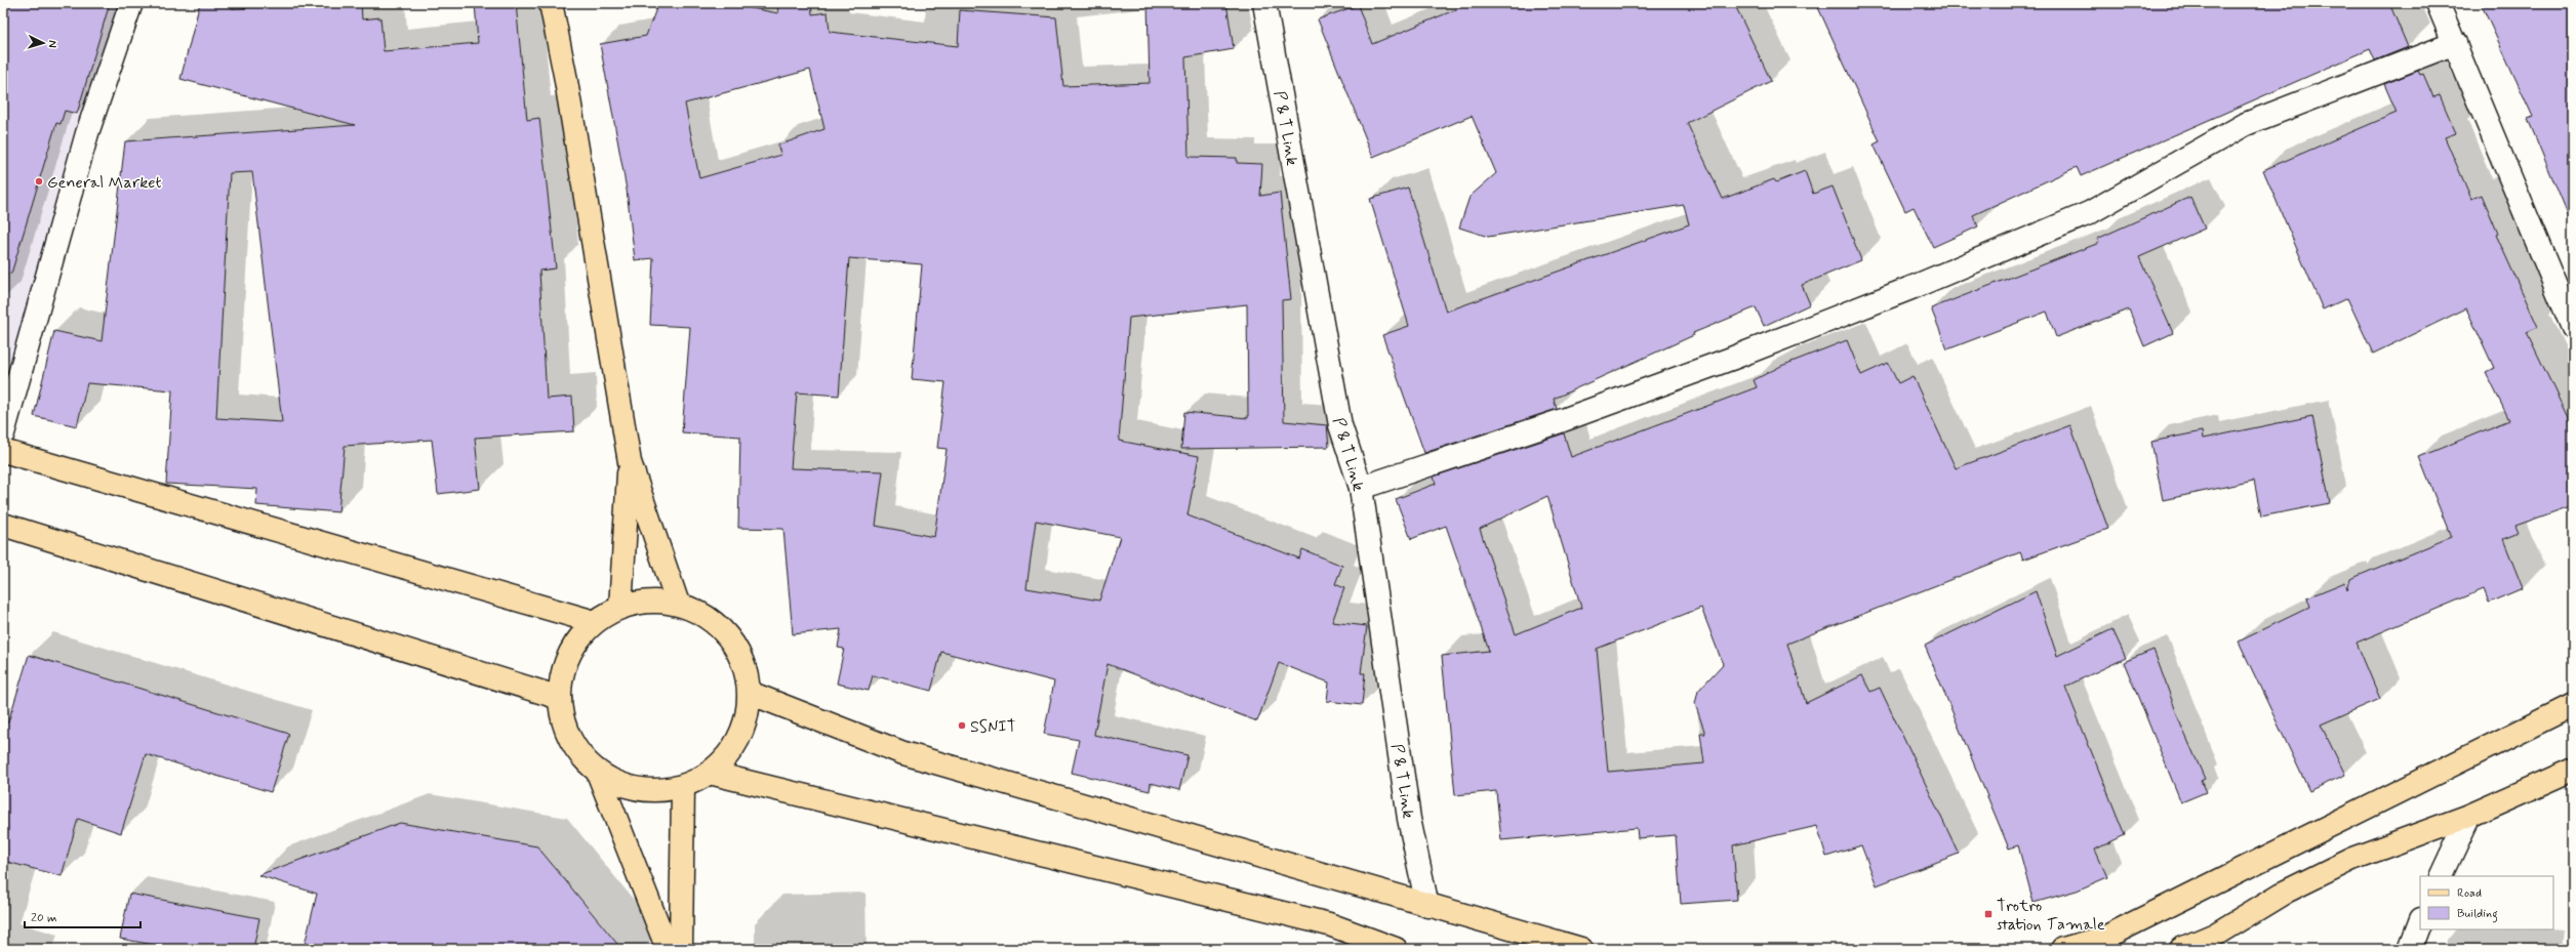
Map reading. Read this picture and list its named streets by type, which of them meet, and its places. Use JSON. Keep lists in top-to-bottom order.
{
  "streets": {
    "street": ["P & T Link"]
  },
  "places": {
    "other": ["General Market", "SSNIT"],
    "transit": ["Trotro station Tamale"]
  },
  "legend": ["Road", "Building"],
  "scale_bar": "20 m",
  "north": "right"
}
